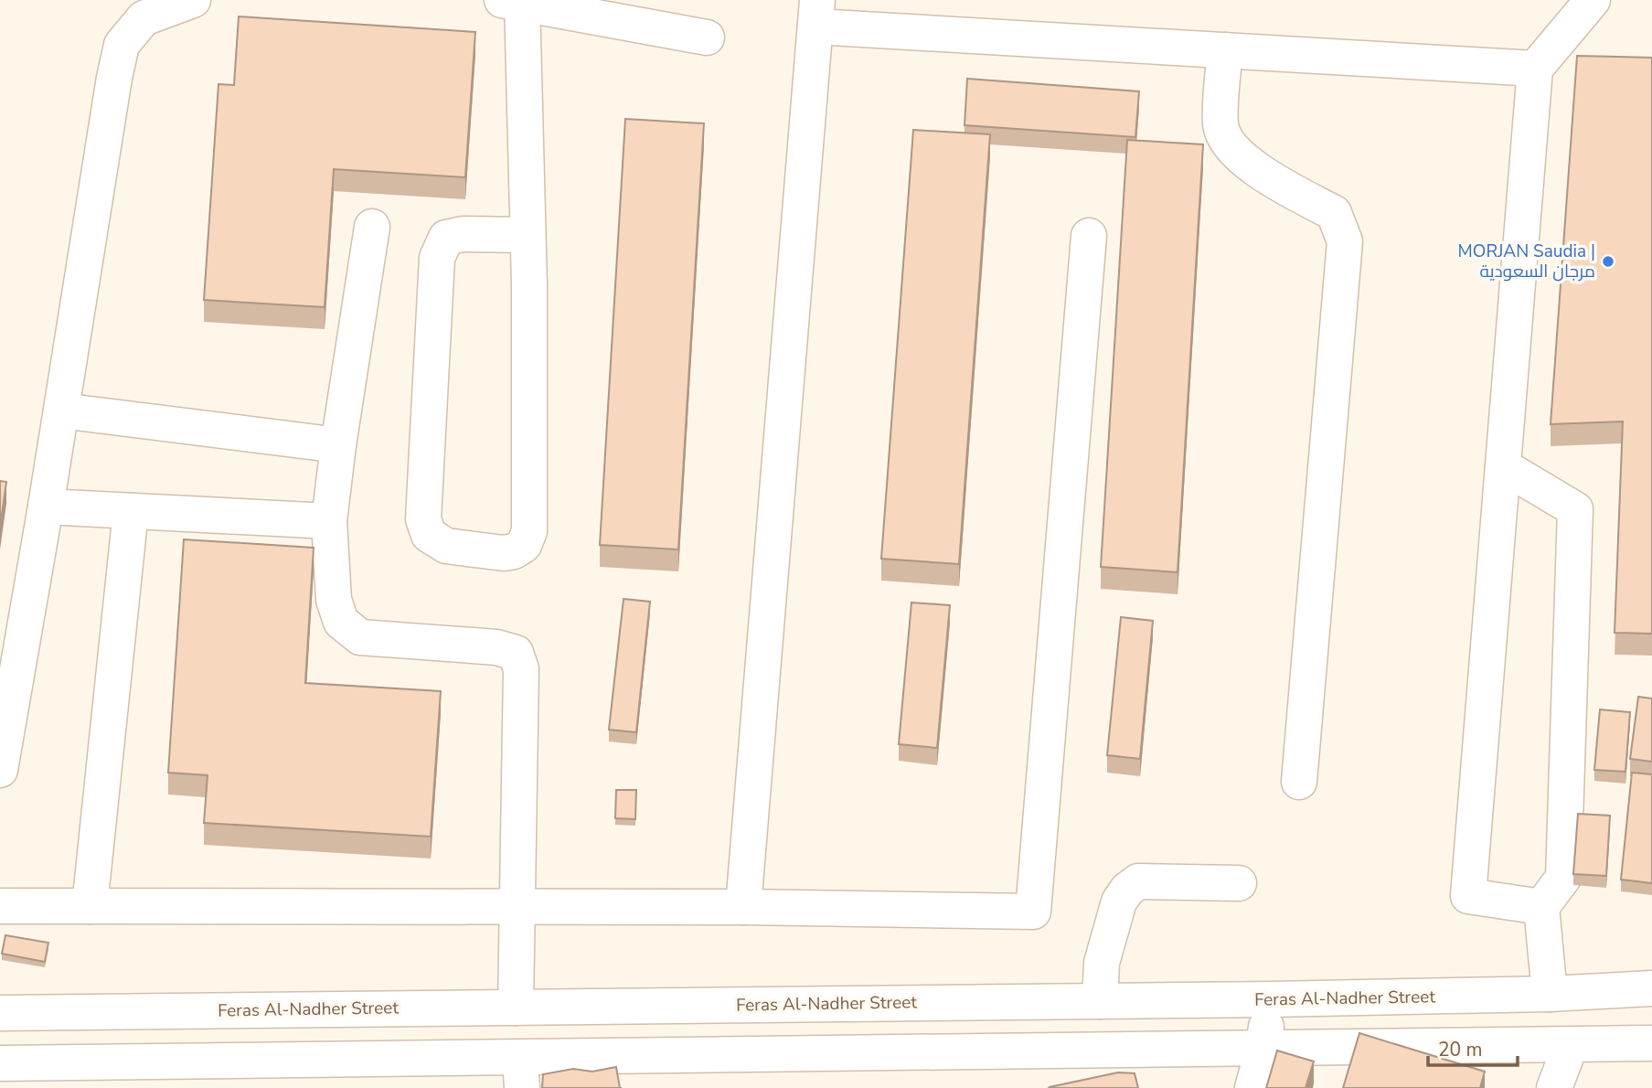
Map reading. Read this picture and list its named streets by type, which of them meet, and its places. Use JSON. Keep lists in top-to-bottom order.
{
  "streets": {
    "street": ["Feras Al-Nadher Street"]
  },
  "places": ["MORJAN Saudia | مرجان السعودية"],
  "scale_bar": "20 m"
}
